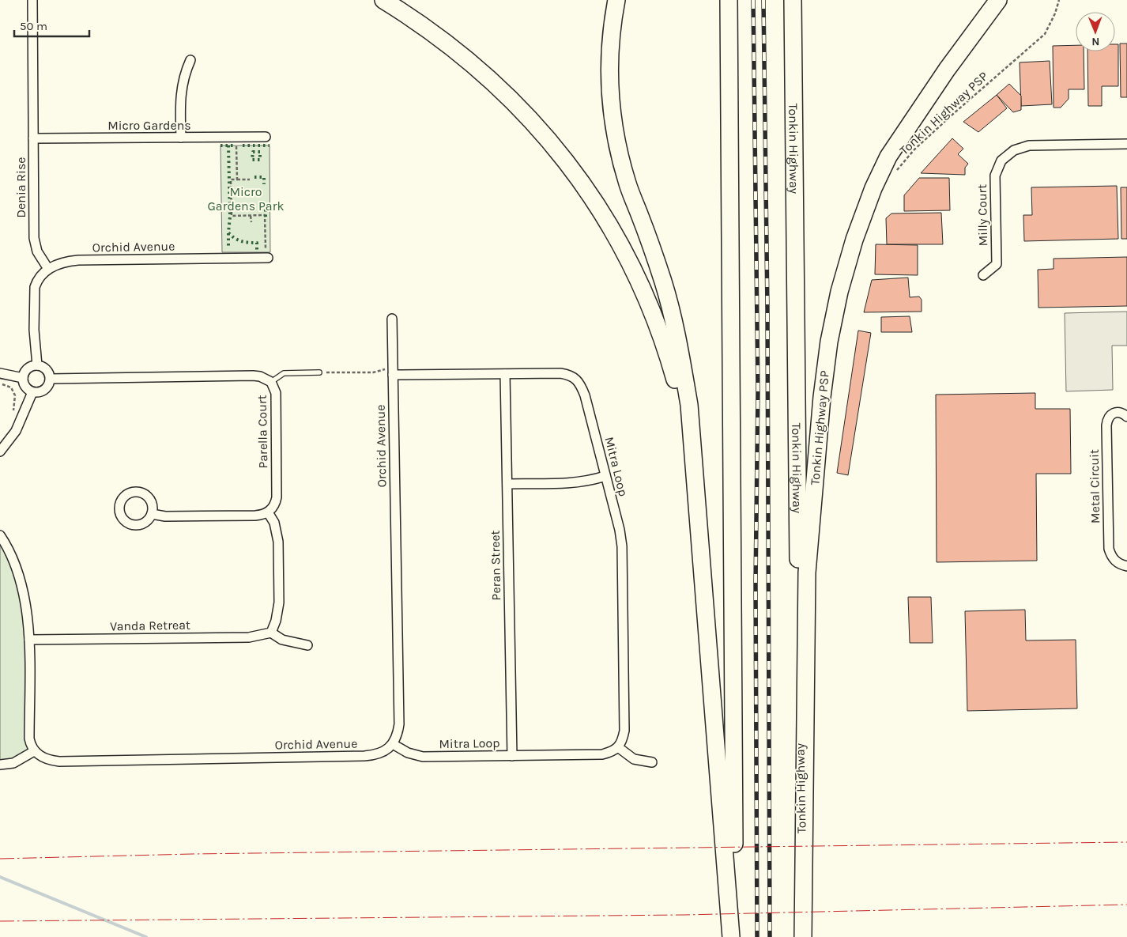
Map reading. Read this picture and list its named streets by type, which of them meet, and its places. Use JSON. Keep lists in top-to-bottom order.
{
  "streets": {
    "highway": ["Tonkin Highway"],
    "street": [
      "Micro Gardens",
      "Denia Rise",
      "Milly Court",
      "Orchid Avenue",
      "Parella Court",
      "Mitra Loop",
      "Metal Circuit",
      "Peran Street",
      "Vanda Retreat"
    ],
    "path": ["Tonkin Highway PSP"]
  },
  "crossings": [
    ["Micro Gardens", "Denia Rise"],
    ["Denia Rise", "Orchid Avenue"],
    ["Orchid Avenue", "Mitra Loop"],
    ["Mitra Loop", "Peran Street"]
  ],
  "parks": ["Micro Gardens Park"],
  "scale_bar": "50 m",
  "north": "bottom"
}
